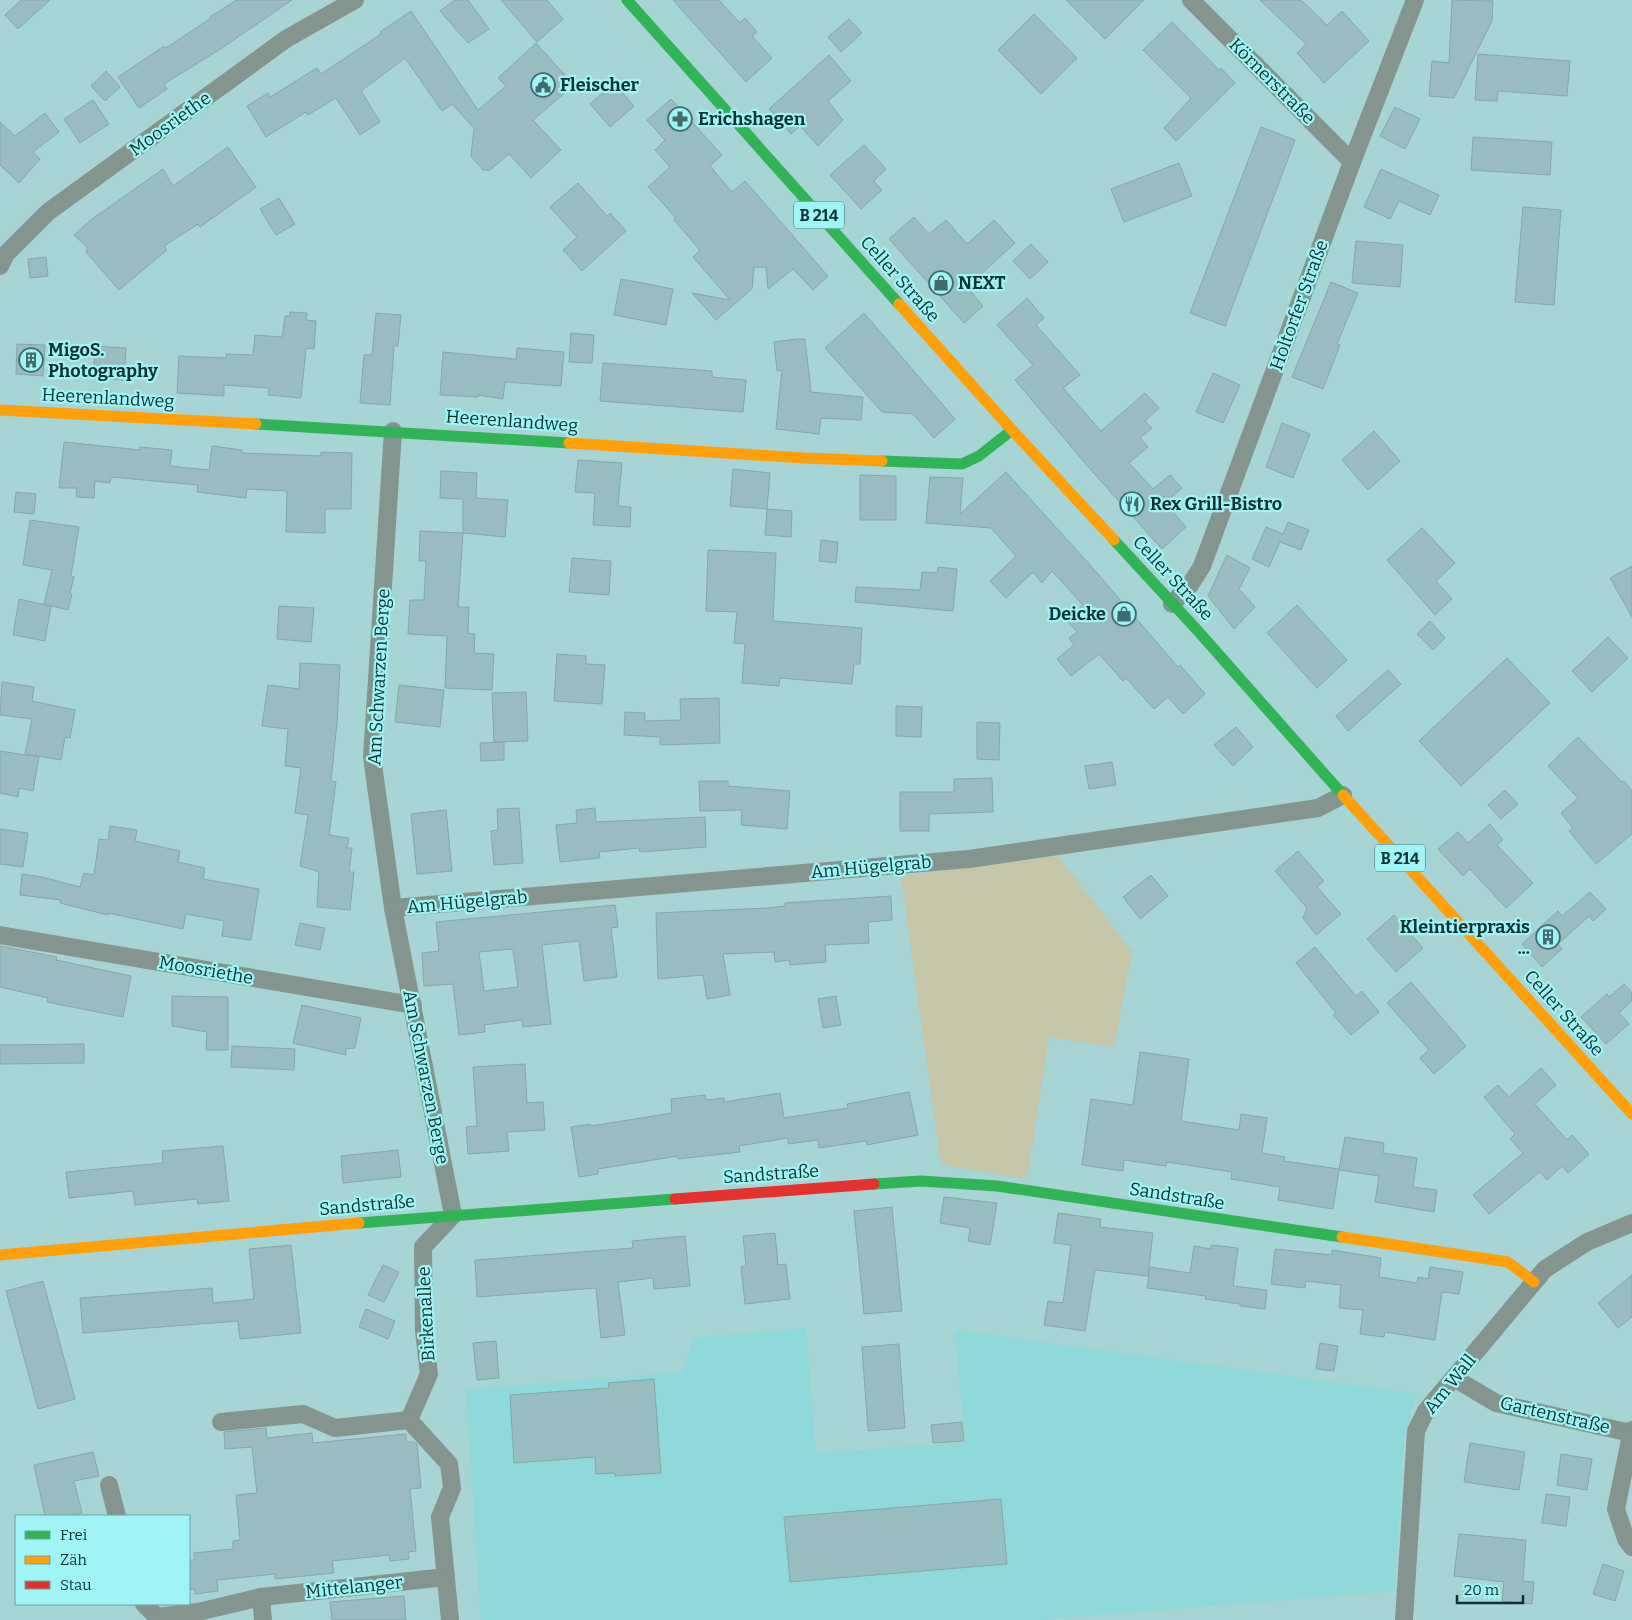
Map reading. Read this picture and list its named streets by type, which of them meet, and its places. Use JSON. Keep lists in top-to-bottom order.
{
  "streets": {
    "street": [
      "Körnerstraße",
      "Moosriethe",
      "B 214",
      "Celler Straße",
      "Holtorfer Straße",
      "Heerenlandweg",
      "Am Schwarzen Berge",
      "Am Hügelgrab",
      "Sandstraße",
      "Birkenallee",
      "Am Wall",
      "Gartenstraße",
      "Mittelanger"
    ]
  },
  "crossings": [
    ["Körnerstraße", "Holtorfer Straße"],
    ["Moosriethe", "Am Schwarzen Berge"],
    ["Celler Straße", "Holtorfer Straße"],
    ["Celler Straße", "Heerenlandweg"],
    ["Celler Straße", "Am Hügelgrab"],
    ["Heerenlandweg", "Am Schwarzen Berge"],
    ["Am Schwarzen Berge", "Am Hügelgrab"],
    ["Am Schwarzen Berge", "Sandstraße"],
    ["Am Schwarzen Berge", "Birkenallee"],
    ["Sandstraße", "Birkenallee"],
    ["Sandstraße", "Am Wall"],
    ["Am Wall", "Gartenstraße"]
  ],
  "places": {
    "public building": ["Fleischer"],
    "pharmacy": ["Erichshagen"],
    "shop": ["NEXT", "Deicke"],
    "building": ["MigoS. Photography", "Kleintierpraxis ..."],
    "restaurant": ["Rex Grill-Bistro"]
  },
  "legend": ["Frei", "Zäh", "Stau"],
  "scale_bar": "20 m"
}
